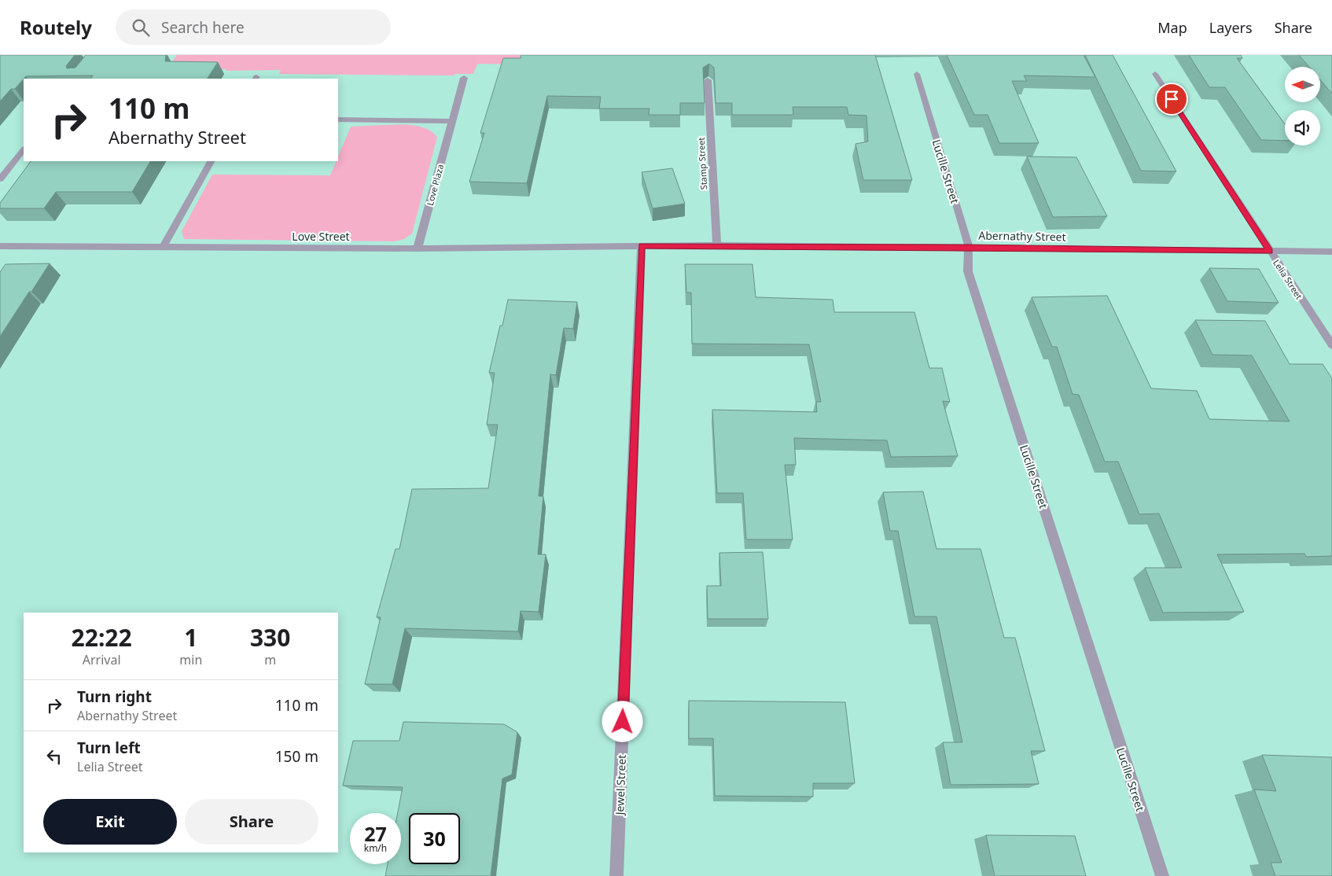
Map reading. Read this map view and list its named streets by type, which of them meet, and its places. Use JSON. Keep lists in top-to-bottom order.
{
  "streets": {
    "street": [
      "Stamp Street",
      "Lucille Street",
      "Love Plaza",
      "Love Street",
      "Abernathy Street",
      "Lelia Street",
      "Jewel Street"
    ]
  },
  "crossings": [
    ["Stamp Street", "Abernathy Street"],
    ["Lucille Street", "Abernathy Street"],
    ["Love Plaza", "Love Street"],
    ["Love Street", "Abernathy Street"],
    ["Love Street", "Jewel Street"],
    ["Abernathy Street", "Lelia Street"],
    ["Abernathy Street", "Jewel Street"]
  ],
  "north": "left",
  "page": {
    "header": "Routely",
    "search": "Search here",
    "nav": ["Map", "Layers", "Share"],
    "turn": ["110 m", "Abernathy Street"],
    "eta": [
      "22:22",
      "Arrival",
      "1",
      "min",
      "330",
      "m"
    ],
    "list": [
      {
        "name": "Turn right",
        "note": "Abernathy Street",
        "value": "110 m"
      },
      {
        "name": "Turn left",
        "note": "Lelia Street",
        "value": "150 m"
      }
    ],
    "buttons": ["Exit", "Share"],
    "speed": "27 km/h",
    "limit": "30"
  }
}
